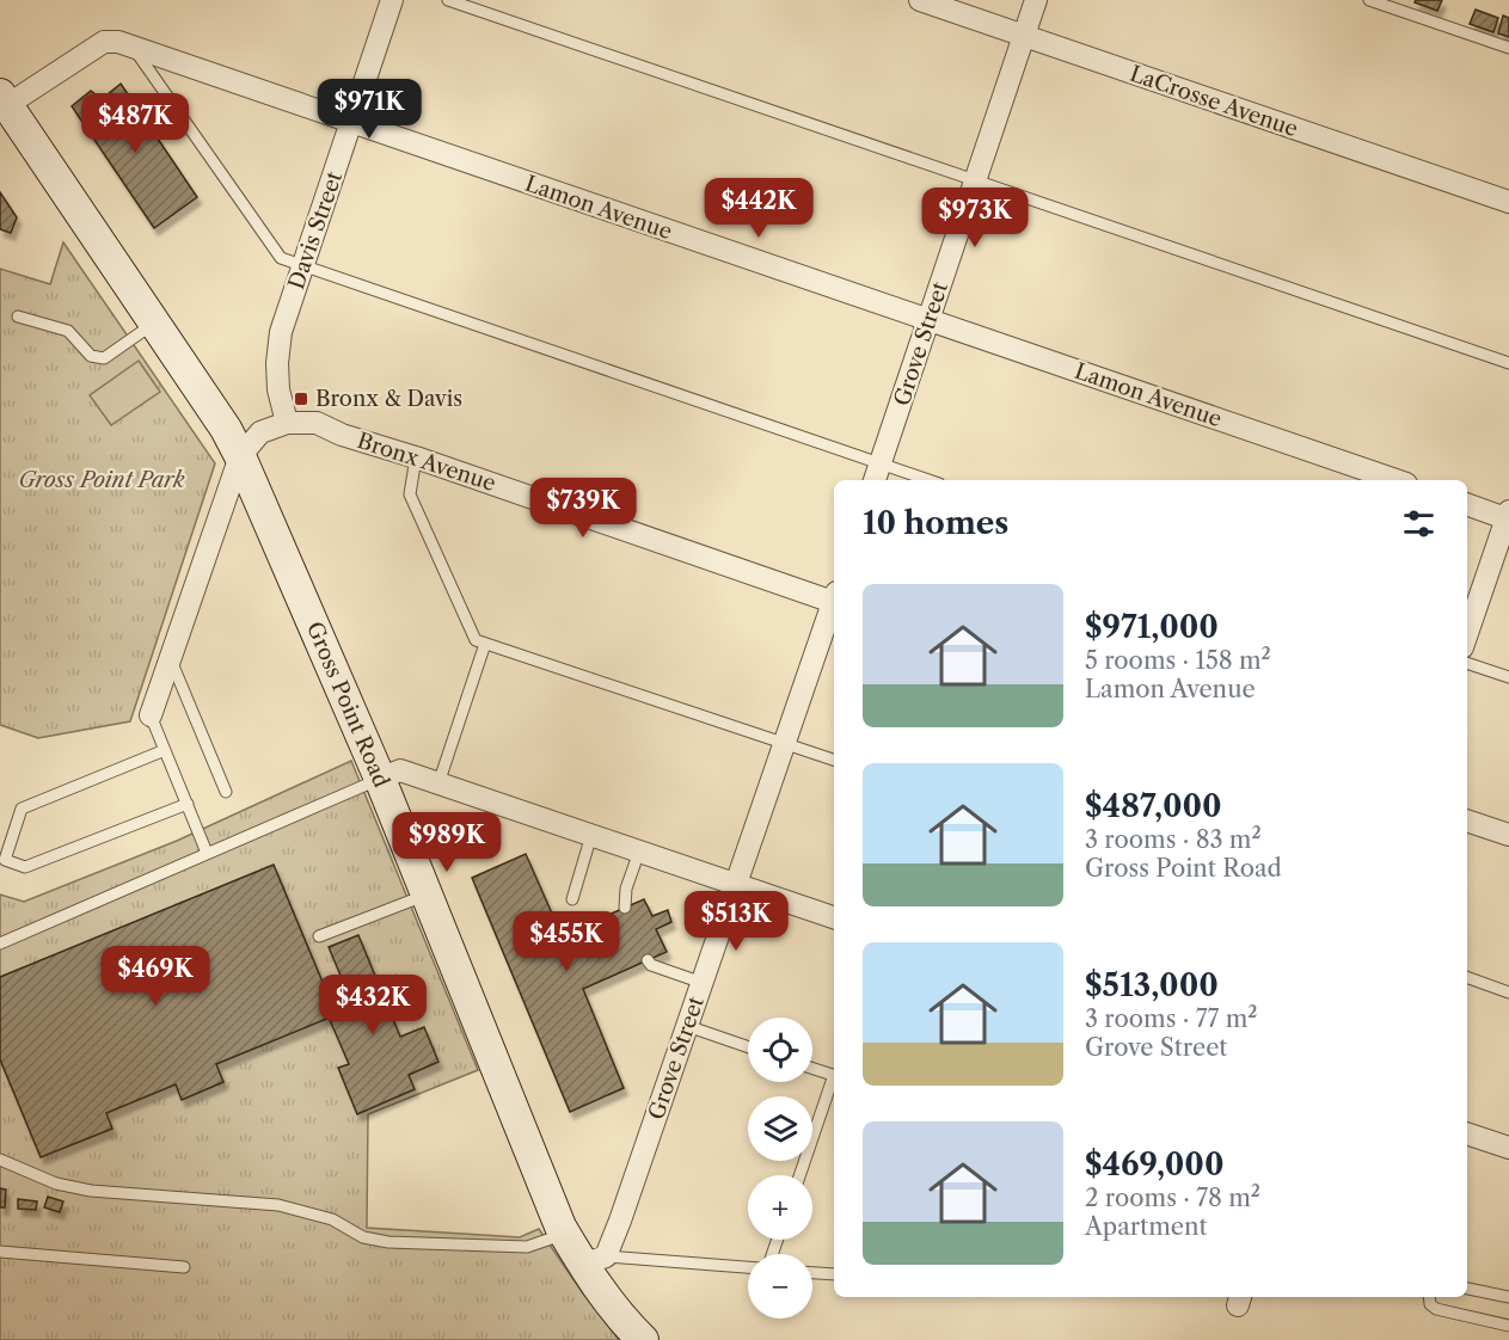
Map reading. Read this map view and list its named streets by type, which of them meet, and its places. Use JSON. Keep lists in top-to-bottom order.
{
  "streets": {
    "main road": ["Gross Point Road"],
    "street": [
      "LaCrosse Avenue",
      "Lamon Avenue",
      "Davis Street",
      "Grove Street",
      "Bronx Avenue"
    ]
  },
  "crossings": [
    ["LaCrosse Avenue", "Grove Street"],
    ["Lamon Avenue", "Davis Street"],
    ["Lamon Avenue", "Grove Street"],
    ["Lamon Avenue", "Gross Point Road"],
    ["Davis Street", "Bronx Avenue"],
    ["Grove Street", "Gross Point Road"],
    ["Bronx Avenue", "Gross Point Road"]
  ],
  "parks": ["Gross Point Park"],
  "places": {
    "transit": ["Bronx & Davis"]
  },
  "page": {
    "price": [
      "$971K",
      "$487K",
      "$442K",
      "$973K",
      "$739K",
      "$989K",
      "$513K",
      "$455K",
      "$469K",
      "$432K"
    ],
    "heading": "10 homes",
    "list": [
      {
        "name": "$971,000",
        "note": "5 rooms · 158 m² · Lamon Avenue"
      },
      {
        "name": "$487,000",
        "note": "3 rooms · 83 m² · Gross Point Road"
      },
      {
        "name": "$513,000",
        "note": "3 rooms · 77 m² · Grove Street"
      },
      {
        "name": "$469,000",
        "note": "2 rooms · 78 m² · Apartment"
      }
    ],
    "map_buttons": ["+", "−"]
  }
}
